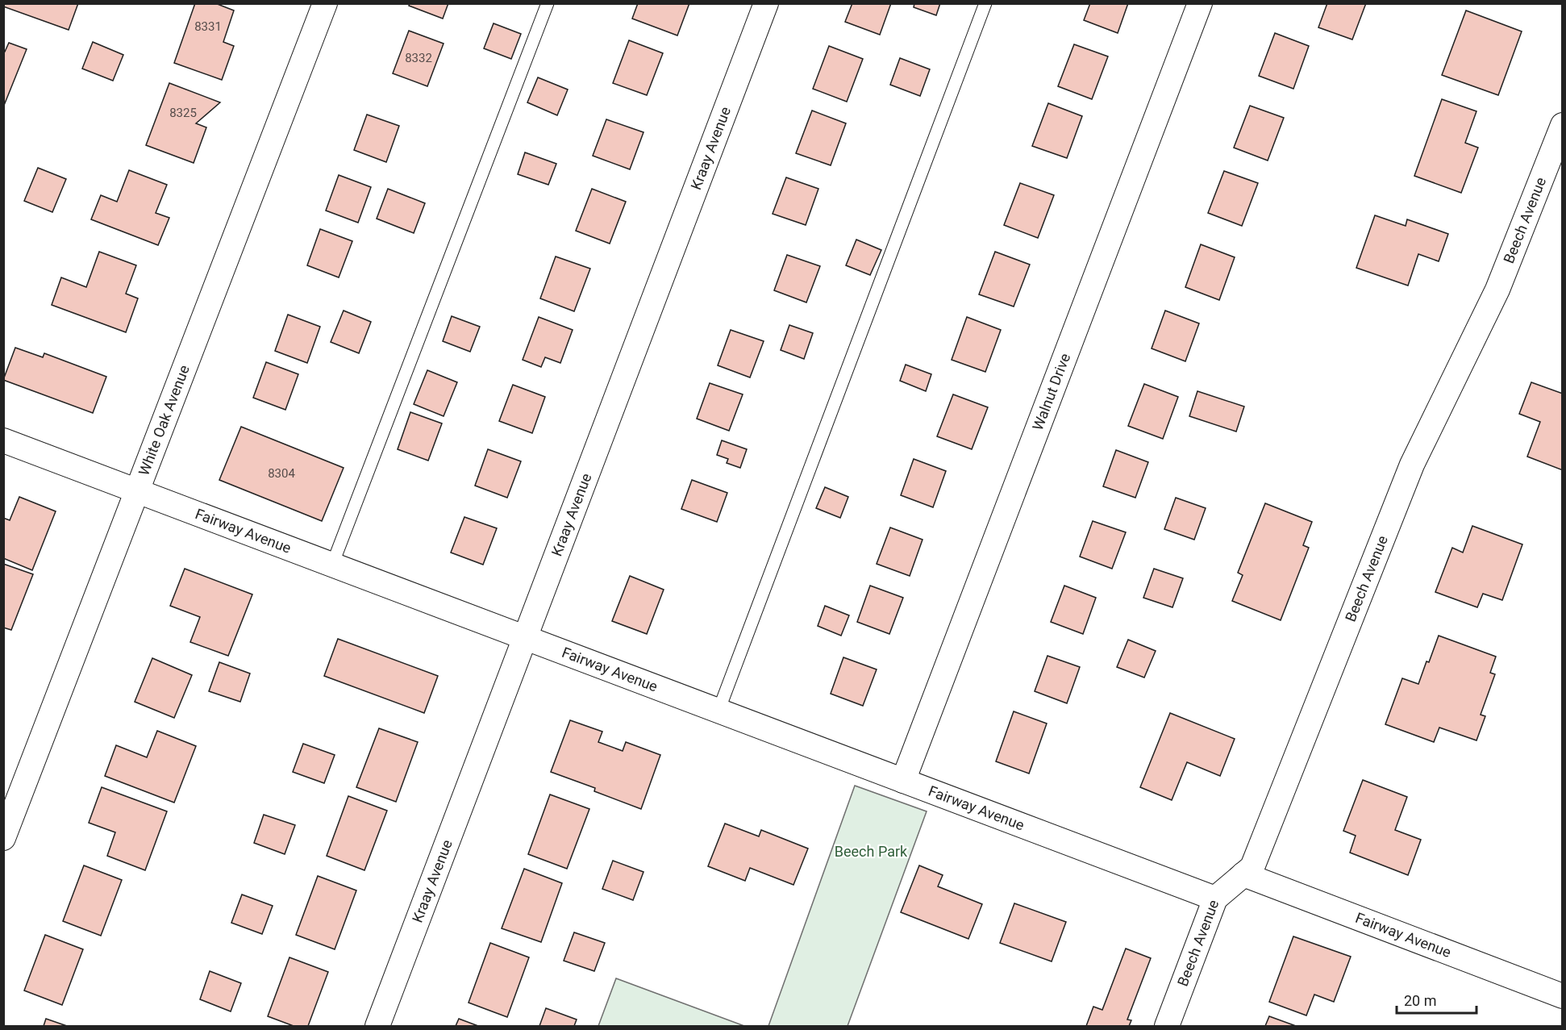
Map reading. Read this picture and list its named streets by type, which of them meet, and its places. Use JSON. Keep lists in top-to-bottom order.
{
  "streets": {
    "street": [
      "Kraay Avenue",
      "Beech Avenue",
      "Walnut Drive",
      "White Oak Avenue",
      "Fairway Avenue"
    ]
  },
  "crossings": [
    ["Kraay Avenue", "Fairway Avenue"],
    ["Beech Avenue", "Fairway Avenue"],
    ["Walnut Drive", "Fairway Avenue"],
    ["White Oak Avenue", "Fairway Avenue"]
  ],
  "parks": ["Beech Park"],
  "house_numbers": [
    "8331",
    "8332",
    "8325",
    "8304"
  ],
  "scale_bar": "20 m"
}
